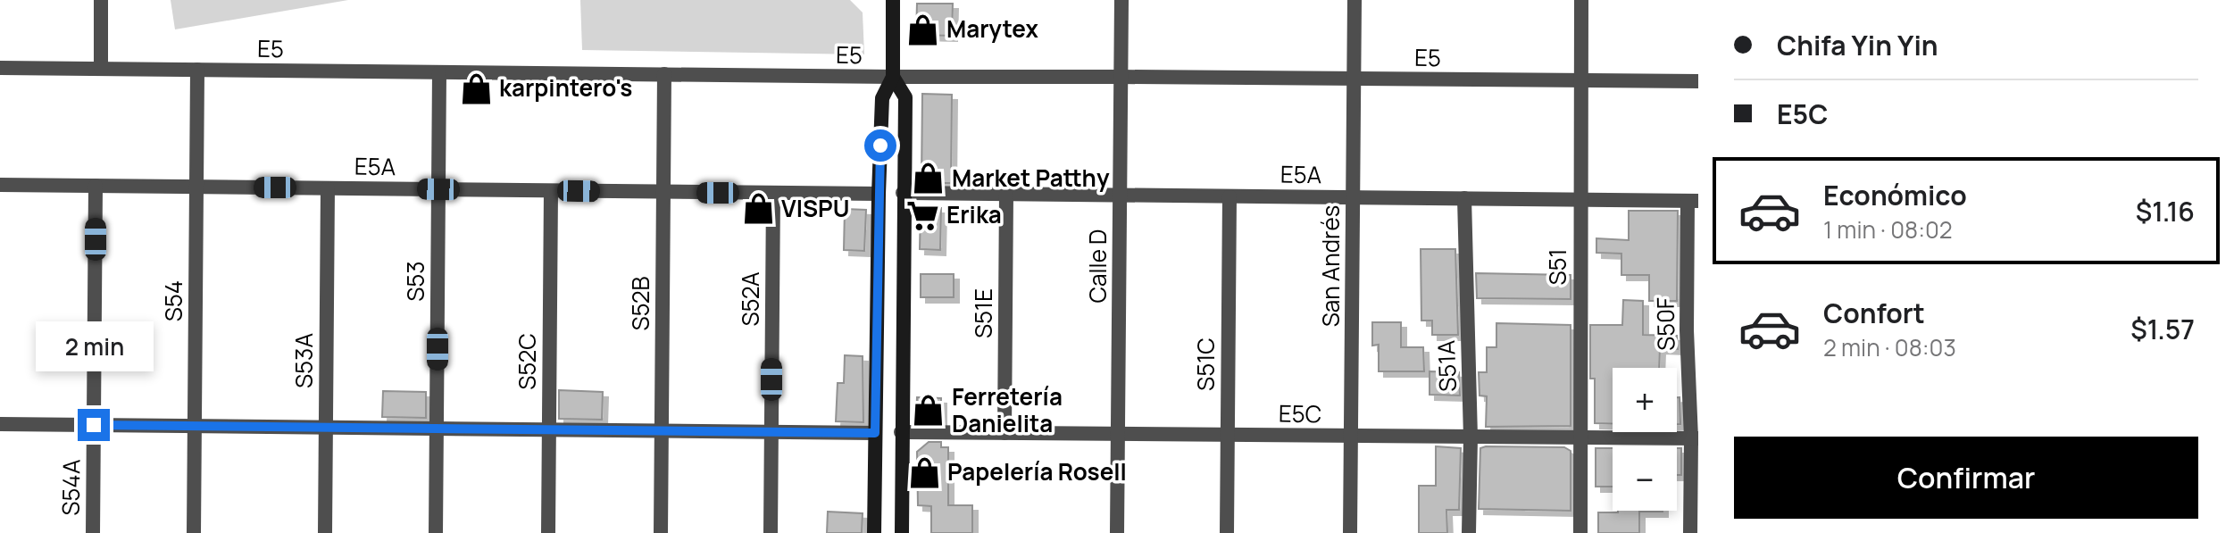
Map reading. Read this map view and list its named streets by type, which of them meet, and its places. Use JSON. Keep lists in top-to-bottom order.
{
  "streets": {
    "street": [
      "E5",
      "E5A",
      "Calle D",
      "San Andrés",
      "S51",
      "S53",
      "S52A",
      "S54",
      "S52B",
      "S51E",
      "S50F",
      "S53A",
      "S52C",
      "S51C",
      "S51A",
      "E5C",
      "S54A"
    ]
  },
  "crossings": [
    ["E5", "Calle D"],
    ["E5", "San Andrés"],
    ["E5", "S51"],
    ["E5", "S53"],
    ["E5", "S54"],
    ["E5", "S52B"],
    ["E5A", "Calle D"],
    ["E5A", "San Andrés"],
    ["E5A", "S51"],
    ["E5A", "S53"],
    ["E5A", "S52A"],
    ["E5A", "S54"],
    ["E5A", "S52B"],
    ["E5A", "S51E"],
    ["E5A", "S50F"],
    ["E5A", "S53A"],
    ["E5A", "S52C"],
    ["E5A", "S51C"],
    ["E5A", "S51A"],
    ["E5A", "S54A"],
    ["Calle D", "E5C"],
    ["San Andrés", "E5C"],
    ["S51", "E5C"],
    ["S51E", "E5C"],
    ["S50F", "E5C"],
    ["S51C", "E5C"],
    ["S51A", "E5C"]
  ],
  "places": {
    "shop": [
      "Marytex",
      "karpintero's",
      "Market Patthy",
      "VISPU",
      "Ferretería Danielita",
      "Papelería Rosell"
    ],
    "supermarket": ["Erika"]
  },
  "page": {
    "banner": ["Chifa Yin Yin", "E5C"],
    "list": [
      {
        "name": "Económico",
        "note": "1 min · 08:02",
        "value": "$1.16"
      },
      {
        "name": "Confort",
        "note": "2 min · 08:03",
        "value": "$1.57"
      }
    ],
    "bubble": "2 min",
    "map_buttons": ["+", "−"],
    "buttons": "Confirmar"
  }
}
